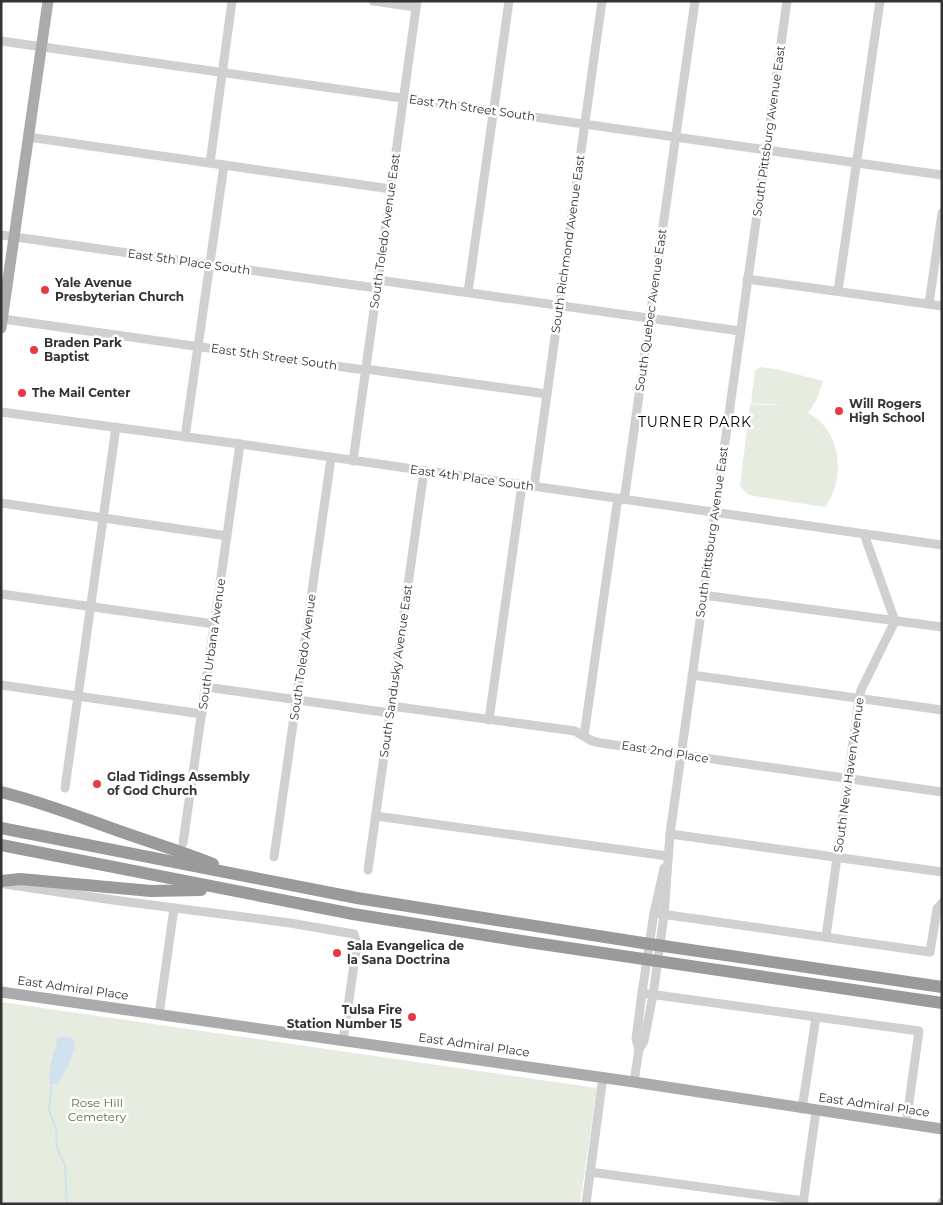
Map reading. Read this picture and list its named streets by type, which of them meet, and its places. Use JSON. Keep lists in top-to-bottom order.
{
  "streets": {
    "main road": ["East Admiral Place"],
    "street": [
      "East 7th Street South",
      "South Pittsburg Avenue East",
      "South Toledo Avenue East",
      "South Richmond Avenue East",
      "East 5th Place South",
      "South Quebec Avenue East",
      "East 5th Street South",
      "East 4th Place South",
      "South Urbana Avenue",
      "South Toledo Avenue",
      "South Sandusky Avenue East",
      "East 2nd Place",
      "South New Haven Avenue"
    ]
  },
  "crossings": [
    ["East 7th Street South", "South Pittsburg Avenue East"],
    ["East 7th Street South", "South Toledo Avenue East"],
    ["East 7th Street South", "South Richmond Avenue East"],
    ["East 7th Street South", "South Quebec Avenue East"],
    ["South Pittsburg Avenue East", "East 5th Place South"],
    ["South Pittsburg Avenue East", "East 4th Place South"],
    ["South Pittsburg Avenue East", "East 2nd Place"],
    ["South Pittsburg Avenue East", "East Admiral Place"],
    ["South Toledo Avenue East", "East 5th Place South"],
    ["South Toledo Avenue East", "East 5th Street South"],
    ["South Toledo Avenue East", "East 4th Place South"],
    ["South Richmond Avenue East", "East 5th Place South"],
    ["South Richmond Avenue East", "East 5th Street South"],
    ["South Richmond Avenue East", "East 4th Place South"],
    ["East 5th Place South", "South Quebec Avenue East"],
    ["South Quebec Avenue East", "East 4th Place South"],
    ["South Quebec Avenue East", "East 2nd Place"],
    ["East 4th Place South", "South Urbana Avenue"],
    ["East 4th Place South", "South Toledo Avenue"],
    ["East 4th Place South", "South Sandusky Avenue East"],
    ["South Urbana Avenue", "East 2nd Place"],
    ["South Toledo Avenue", "East 2nd Place"],
    ["South Sandusky Avenue East", "East 2nd Place"],
    ["East 2nd Place", "South New Haven Avenue"]
  ],
  "districts": ["TURNER PARK"],
  "parks": ["Rose Hill Cemetery"],
  "places": [
    "Yale Avenue Presbyterian Church",
    "Braden Park Baptist",
    "The Mail Center",
    "Will Rogers High School",
    "Glad Tidings Assembly of God Church",
    "Sala Evangelica de la Sana Doctrina",
    "Tulsa Fire Station Number 15"
  ]
}
